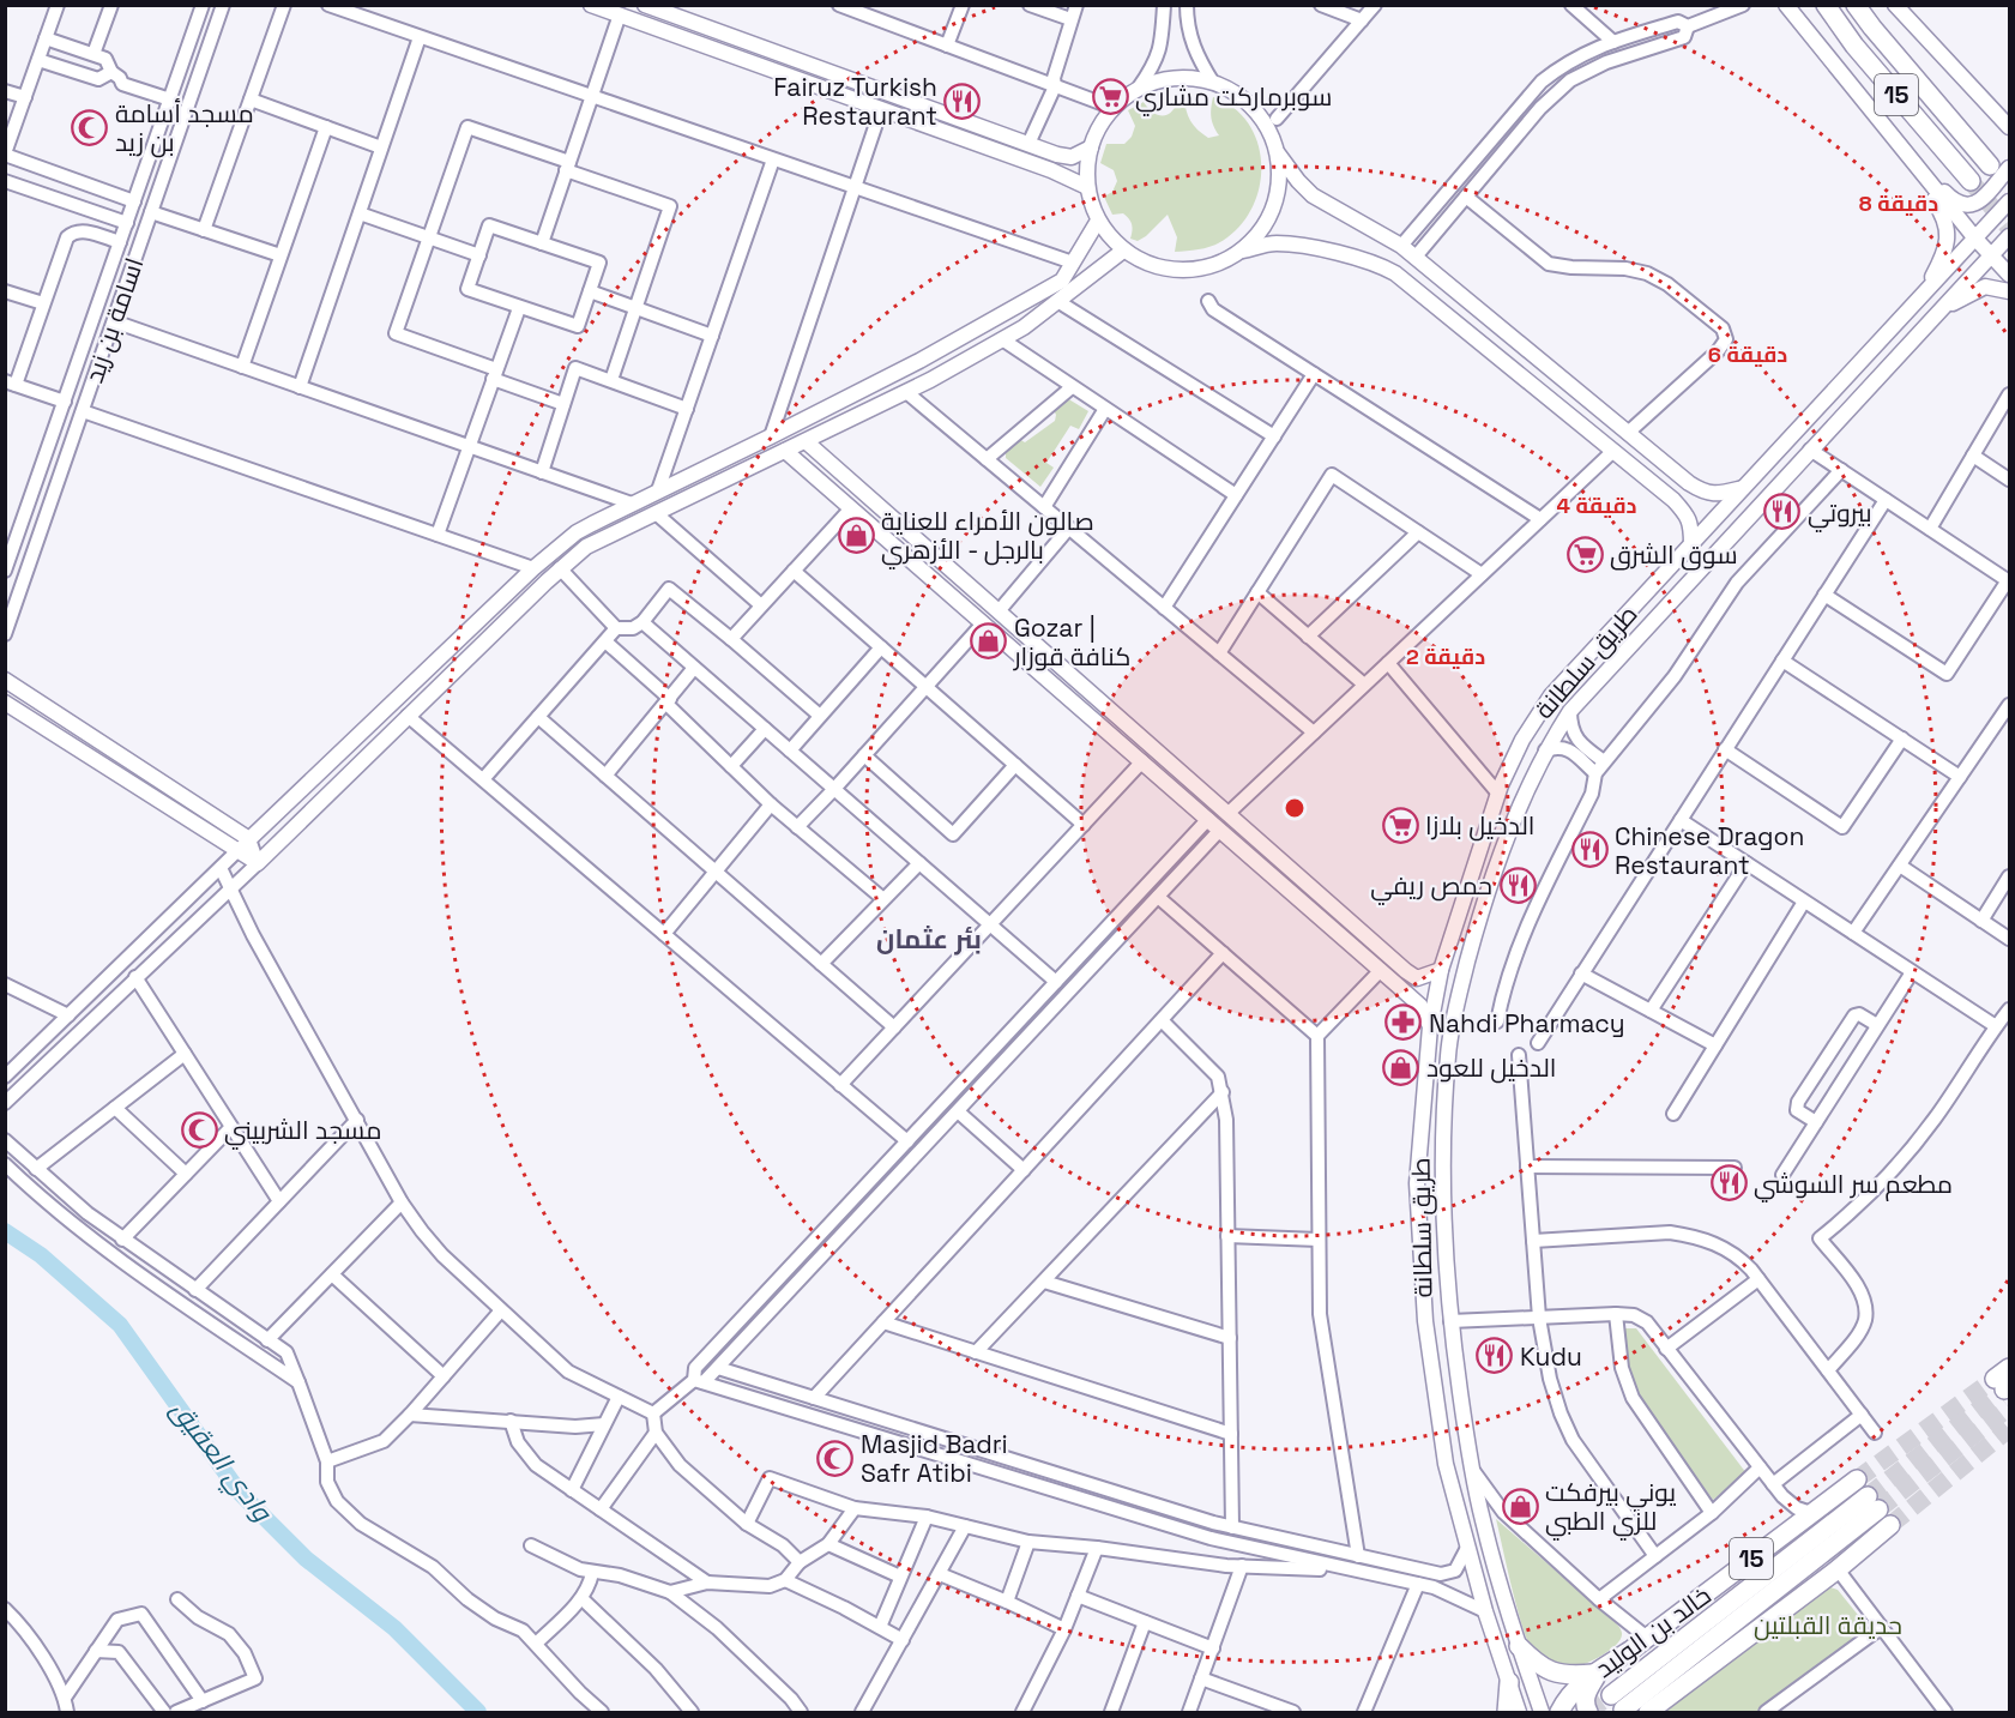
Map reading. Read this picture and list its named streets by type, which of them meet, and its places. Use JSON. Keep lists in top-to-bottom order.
{
  "streets": {
    "highway": ["15", "خالد بن الوليد"],
    "main road": ["طريق سلطانة"],
    "street": ["اسامة بن زید"]
  },
  "districts": ["بئر عثمان"],
  "water": ["وادي العقيق"],
  "parks": ["حدیقة القبلتین"],
  "places": {
    "supermarket": ["سوبرماركت مشاري", "سوق الشرق", "الدخیل بلازا"],
    "restaurant": [
      "Fairuz Turkish Restaurant",
      "بيروتي",
      "Chinese Dragon Restaurant",
      "حمص ريفي",
      "مطعم سر السوشي",
      "Kudu"
    ],
    "mosque": ["مسجد أسامة بن زيد", "مسجد الشربيني", "Masjid Badri Safr Atibi"],
    "shop": [
      "صالون الأمراء للعناية بالرجل - الأزهري",
      "Gozar | كنافة قوزار",
      "الدخيل للعود",
      "يوني بيرفكت للزي الطبي"
    ],
    "pharmacy": ["Nahdi Pharmacy"]
  },
  "rings": [
    "8 دقيقة",
    "6 دقيقة",
    "4 دقيقة",
    "2 دقيقة"
  ]
}
